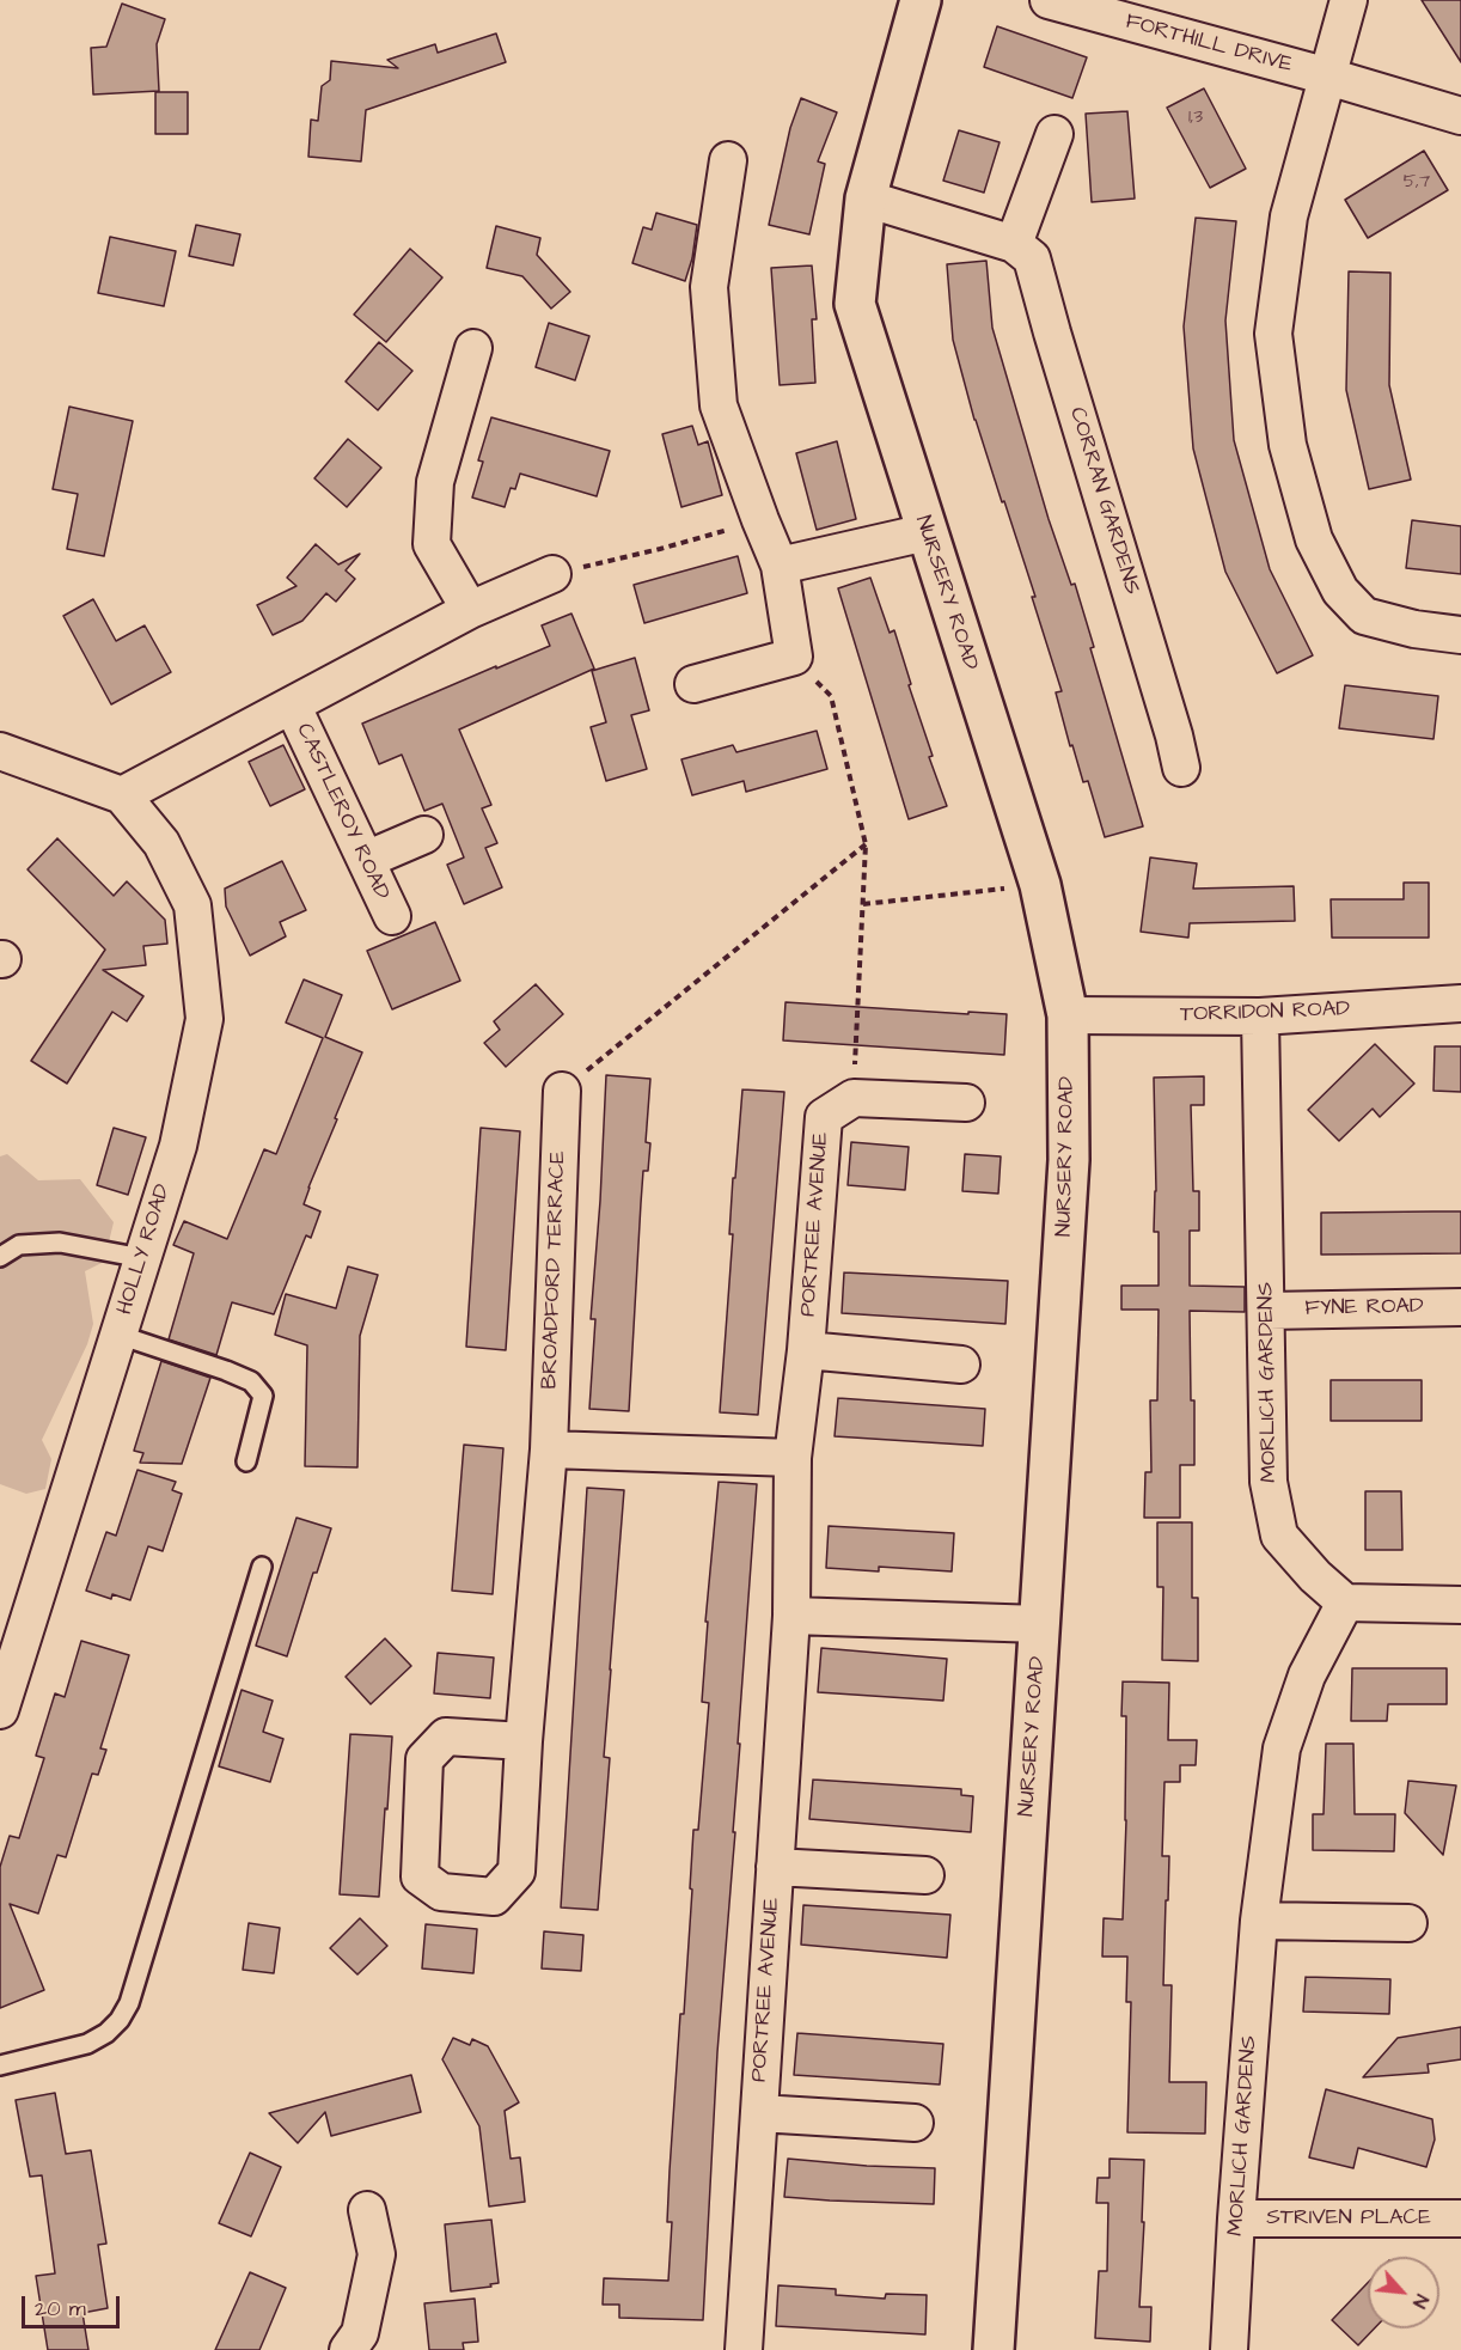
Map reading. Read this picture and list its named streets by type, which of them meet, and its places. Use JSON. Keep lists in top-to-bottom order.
{
  "streets": {
    "street": [
      "FORTHILL DRIVE",
      "CORRAN GARDENS",
      "NURSERY ROAD",
      "CASTLEROY ROAD",
      "TORRIDON ROAD",
      "PORTREE AVENUE",
      "HOLLY ROAD",
      "BROADFORD TERRACE",
      "FYNE ROAD",
      "MORLICH GARDENS",
      "STRIVEN PLACE"
    ]
  },
  "crossings": [
    ["NURSERY ROAD", "TORRIDON ROAD"],
    ["CASTLEROY ROAD", "HOLLY ROAD"],
    ["TORRIDON ROAD", "MORLICH GARDENS"],
    ["FYNE ROAD", "MORLICH GARDENS"],
    ["MORLICH GARDENS", "STRIVEN PLACE"]
  ],
  "house_numbers": ["1,3", "5,7"],
  "scale_bar": "20 m",
  "north": "bottom right"
}
